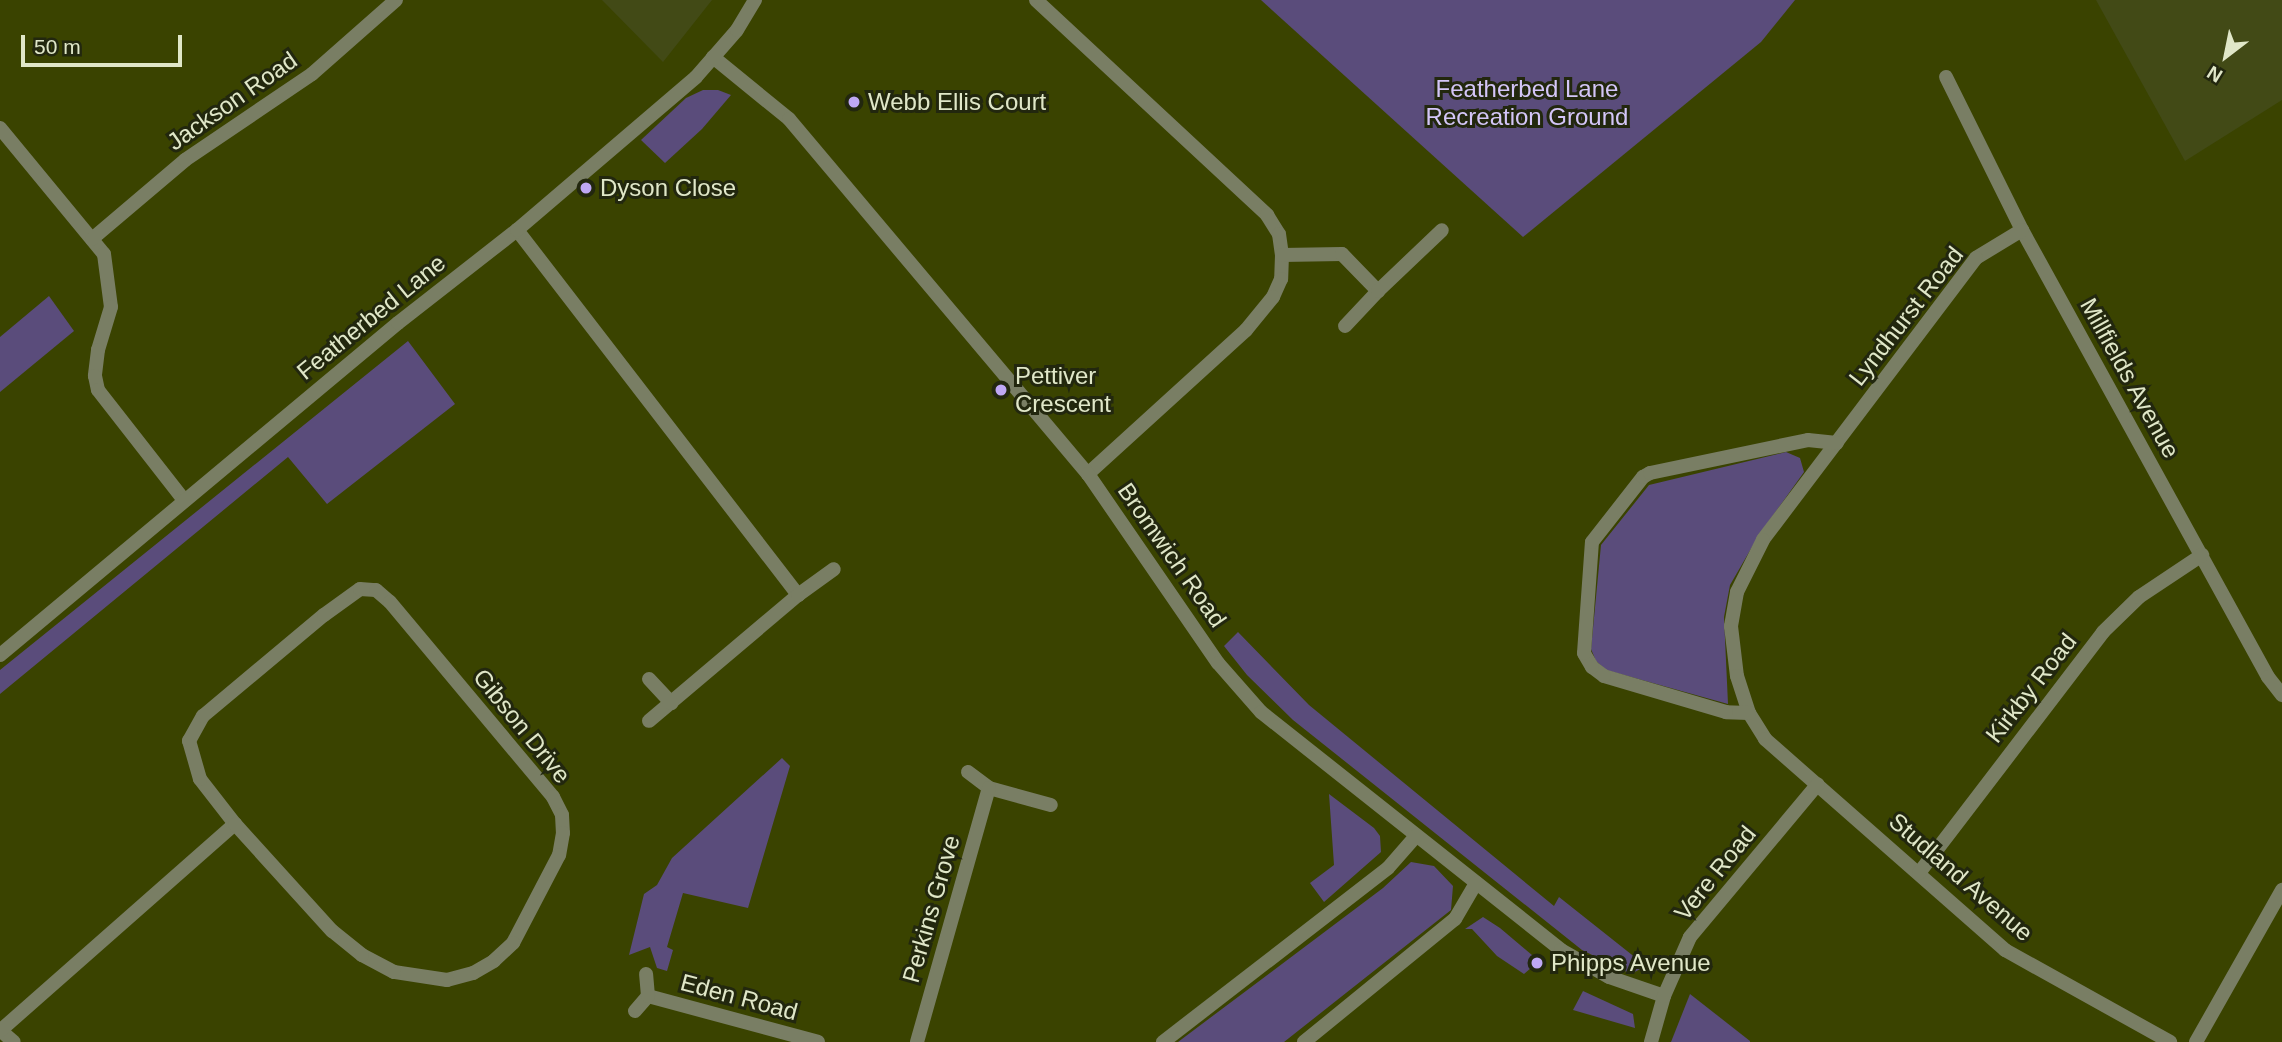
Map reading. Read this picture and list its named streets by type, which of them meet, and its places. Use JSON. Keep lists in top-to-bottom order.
{
  "streets": {
    "street": [
      "Jackson Road",
      "Lyndhurst Road",
      "Featherbed Lane",
      "Millfields Avenue",
      "Bromwich Road",
      "Kirkby Road",
      "Gibson Drive",
      "Vere Road",
      "Studland Avenue",
      "Perkins Grove",
      "Eden Road"
    ]
  },
  "crossings": [
    ["Lyndhurst Road", "Millfields Avenue"],
    ["Lyndhurst Road", "Studland Avenue"],
    ["Featherbed Lane", "Bromwich Road"],
    ["Millfields Avenue", "Kirkby Road"],
    ["Bromwich Road", "Vere Road"],
    ["Kirkby Road", "Studland Avenue"],
    ["Vere Road", "Studland Avenue"]
  ],
  "parks": ["Featherbed Lane Recreation Ground"],
  "places": [
    "Webb Ellis Court",
    "Dyson Close",
    "Pettiver Crescent",
    "Phipps Avenue"
  ],
  "scale_bar": "50 m",
  "north": "bottom left"
}
